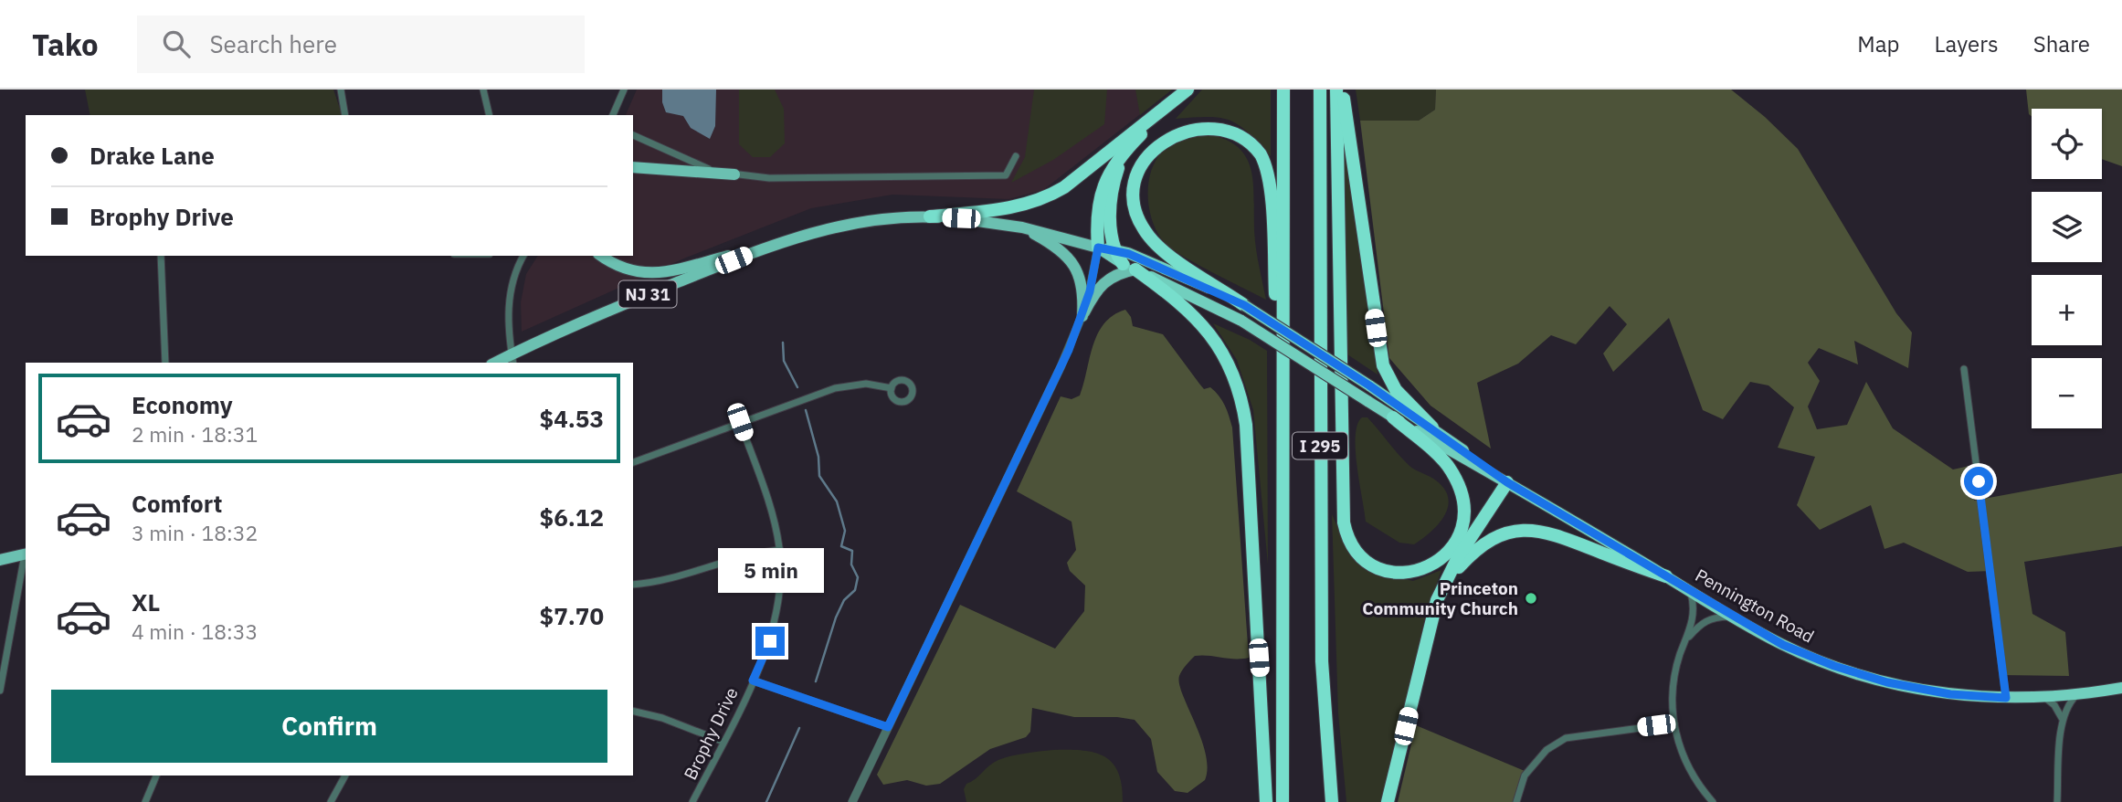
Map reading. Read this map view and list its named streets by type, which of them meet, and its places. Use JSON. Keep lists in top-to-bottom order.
{
  "streets": {
    "highway": ["NJ 31", "I 295", "Pennington Road"],
    "street": ["Brophy Drive"]
  },
  "places": ["Princeton Community Church"],
  "page": {
    "header": "Tako",
    "search": "Search here",
    "nav": ["Map", "Layers", "Share"],
    "map_buttons": ["+", "−"],
    "banner": ["Drake Lane", "Brophy Drive"],
    "list": [
      {
        "name": "Economy",
        "note": "2 min · 18:31",
        "value": "$4.53"
      },
      {
        "name": "Comfort",
        "note": "3 min · 18:32",
        "value": "$6.12"
      },
      {
        "name": "XL",
        "note": "4 min · 18:33",
        "value": "$7.70"
      }
    ],
    "bubble": "5 min",
    "buttons": "Confirm"
  }
}
